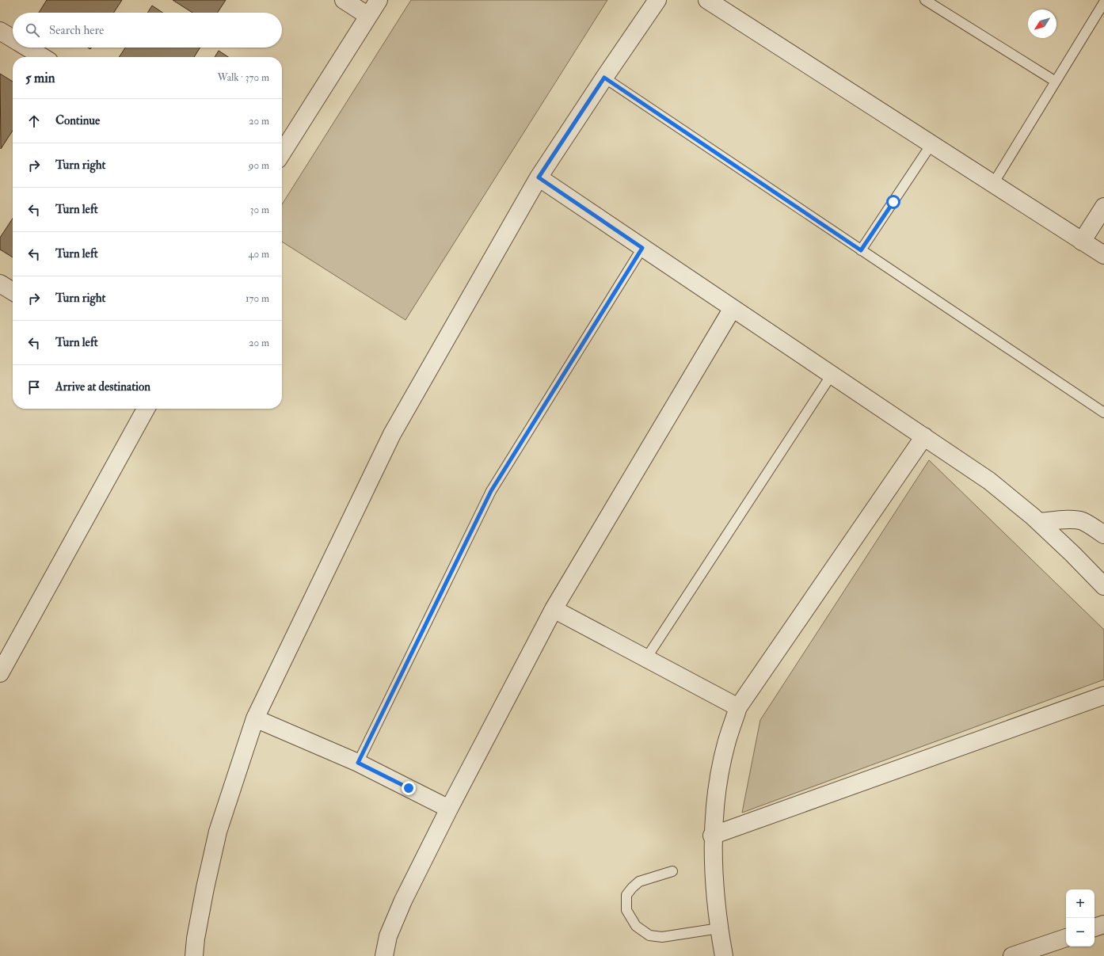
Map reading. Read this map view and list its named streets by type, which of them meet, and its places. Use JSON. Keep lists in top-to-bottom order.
{
  "north": "bottom left",
  "page": {
    "search": "Search here",
    "heading": ["5 min", "Walk · 370 m"],
    "list": [
      ["Continue", "20 m"],
      ["Turn right", "90 m"],
      ["Turn left", "30 m"],
      ["Turn left", "40 m"],
      ["Turn right", "170 m"],
      ["Turn left", "20 m"],
      "Arrive at destination"
    ],
    "map_buttons": ["+", "−"]
  }
}
